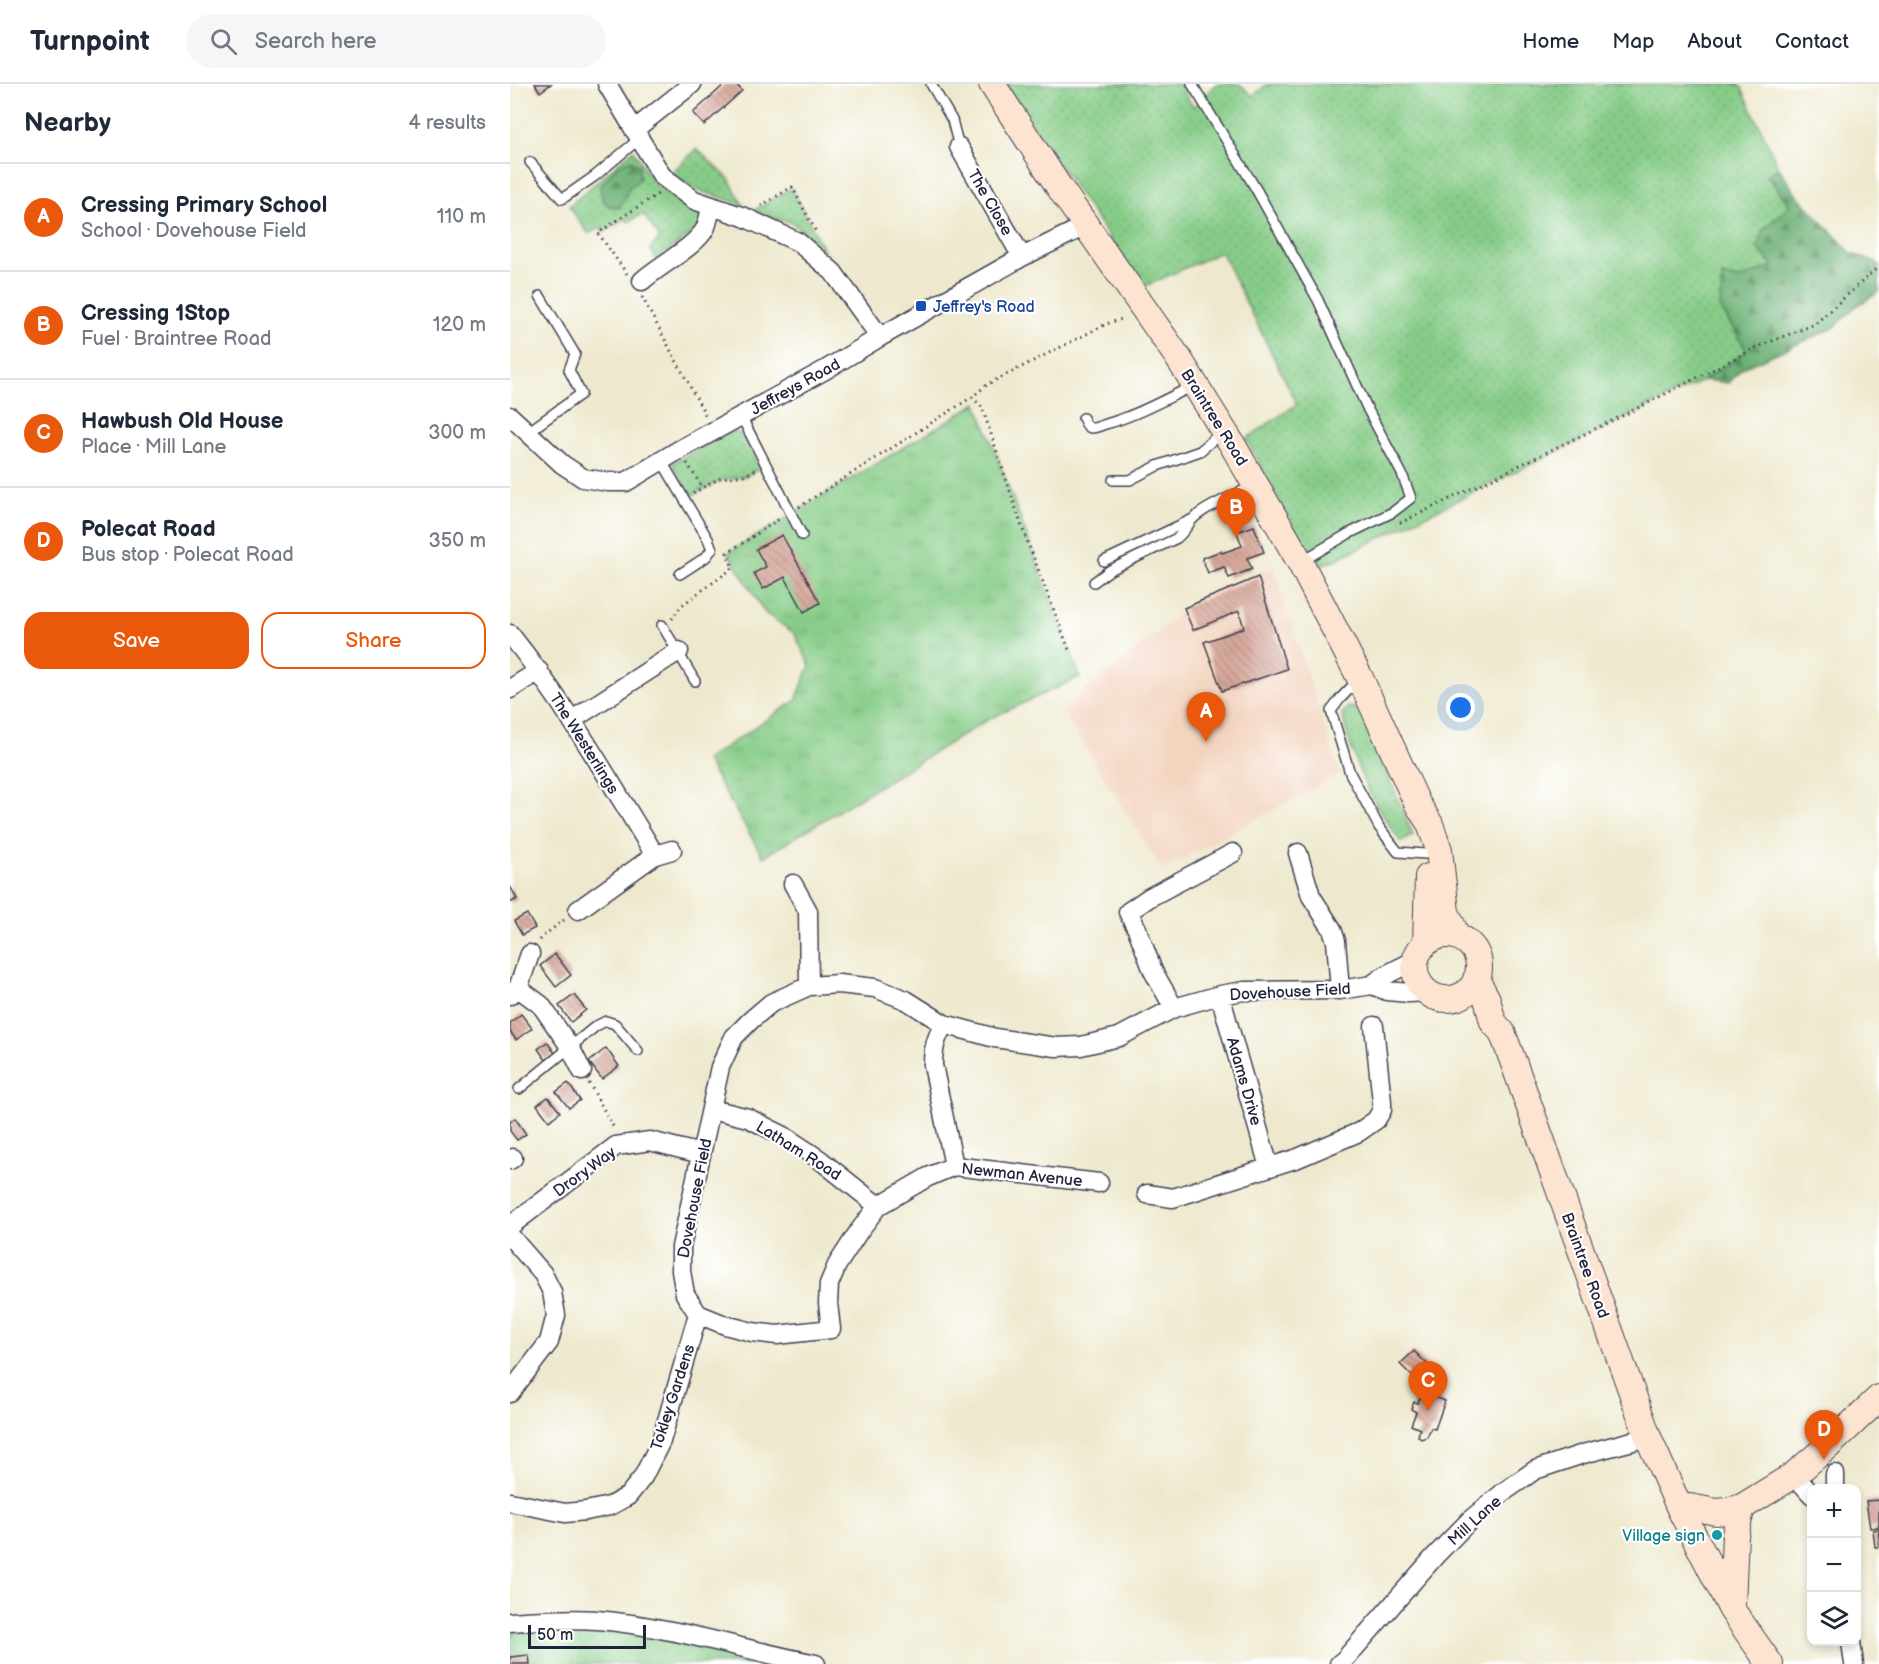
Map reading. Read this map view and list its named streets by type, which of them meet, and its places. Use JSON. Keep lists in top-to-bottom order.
{
  "streets": {
    "main road": ["Braintree Road"],
    "street": [
      "The Close",
      "Jeffreys Road",
      "The Westerlings",
      "Dovehouse Field",
      "Adams Drive",
      "Latham Road",
      "Drory Way",
      "Newman Avenue",
      "Tokley Gardens",
      "Mill Lane"
    ]
  },
  "crossings": [
    ["The Close", "Jeffreys Road"],
    ["Jeffreys Road", "Braintree Road"],
    ["Braintree Road", "Dovehouse Field"],
    ["Braintree Road", "Mill Lane"],
    ["Dovehouse Field", "Adams Drive"],
    ["Dovehouse Field", "Latham Road"],
    ["Dovehouse Field", "Drory Way"],
    ["Dovehouse Field", "Newman Avenue"],
    ["Dovehouse Field", "Tokley Gardens"],
    ["Latham Road", "Newman Avenue"],
    ["Newman Avenue", "Tokley Gardens"]
  ],
  "places": {
    "transit": ["Jeffrey's Road"],
    "other": ["Village sign"]
  },
  "scale_bar": "50 m",
  "page": {
    "header": "Turnpoint",
    "search": "Search here",
    "nav": [
      "Home",
      "Map",
      "About",
      "Contact"
    ],
    "heading": ["Nearby", "4 results"],
    "list": [
      {
        "mark": "A",
        "name": "Cressing Primary School",
        "note": "School · Dovehouse Field",
        "value": "110 m"
      },
      {
        "mark": "B",
        "name": "Cressing 1Stop",
        "note": "Fuel · Braintree Road",
        "value": "120 m"
      },
      {
        "mark": "C",
        "name": "Hawbush Old House",
        "note": "Place · Mill Lane",
        "value": "300 m"
      },
      {
        "mark": "D",
        "name": "Polecat Road",
        "note": "Bus stop · Polecat Road",
        "value": "350 m"
      }
    ],
    "pins": [
      "B",
      "A",
      "C",
      "D"
    ],
    "buttons": ["Save", "Share"],
    "map_buttons": ["+", "−"],
    "scale": "50 m"
  }
}
